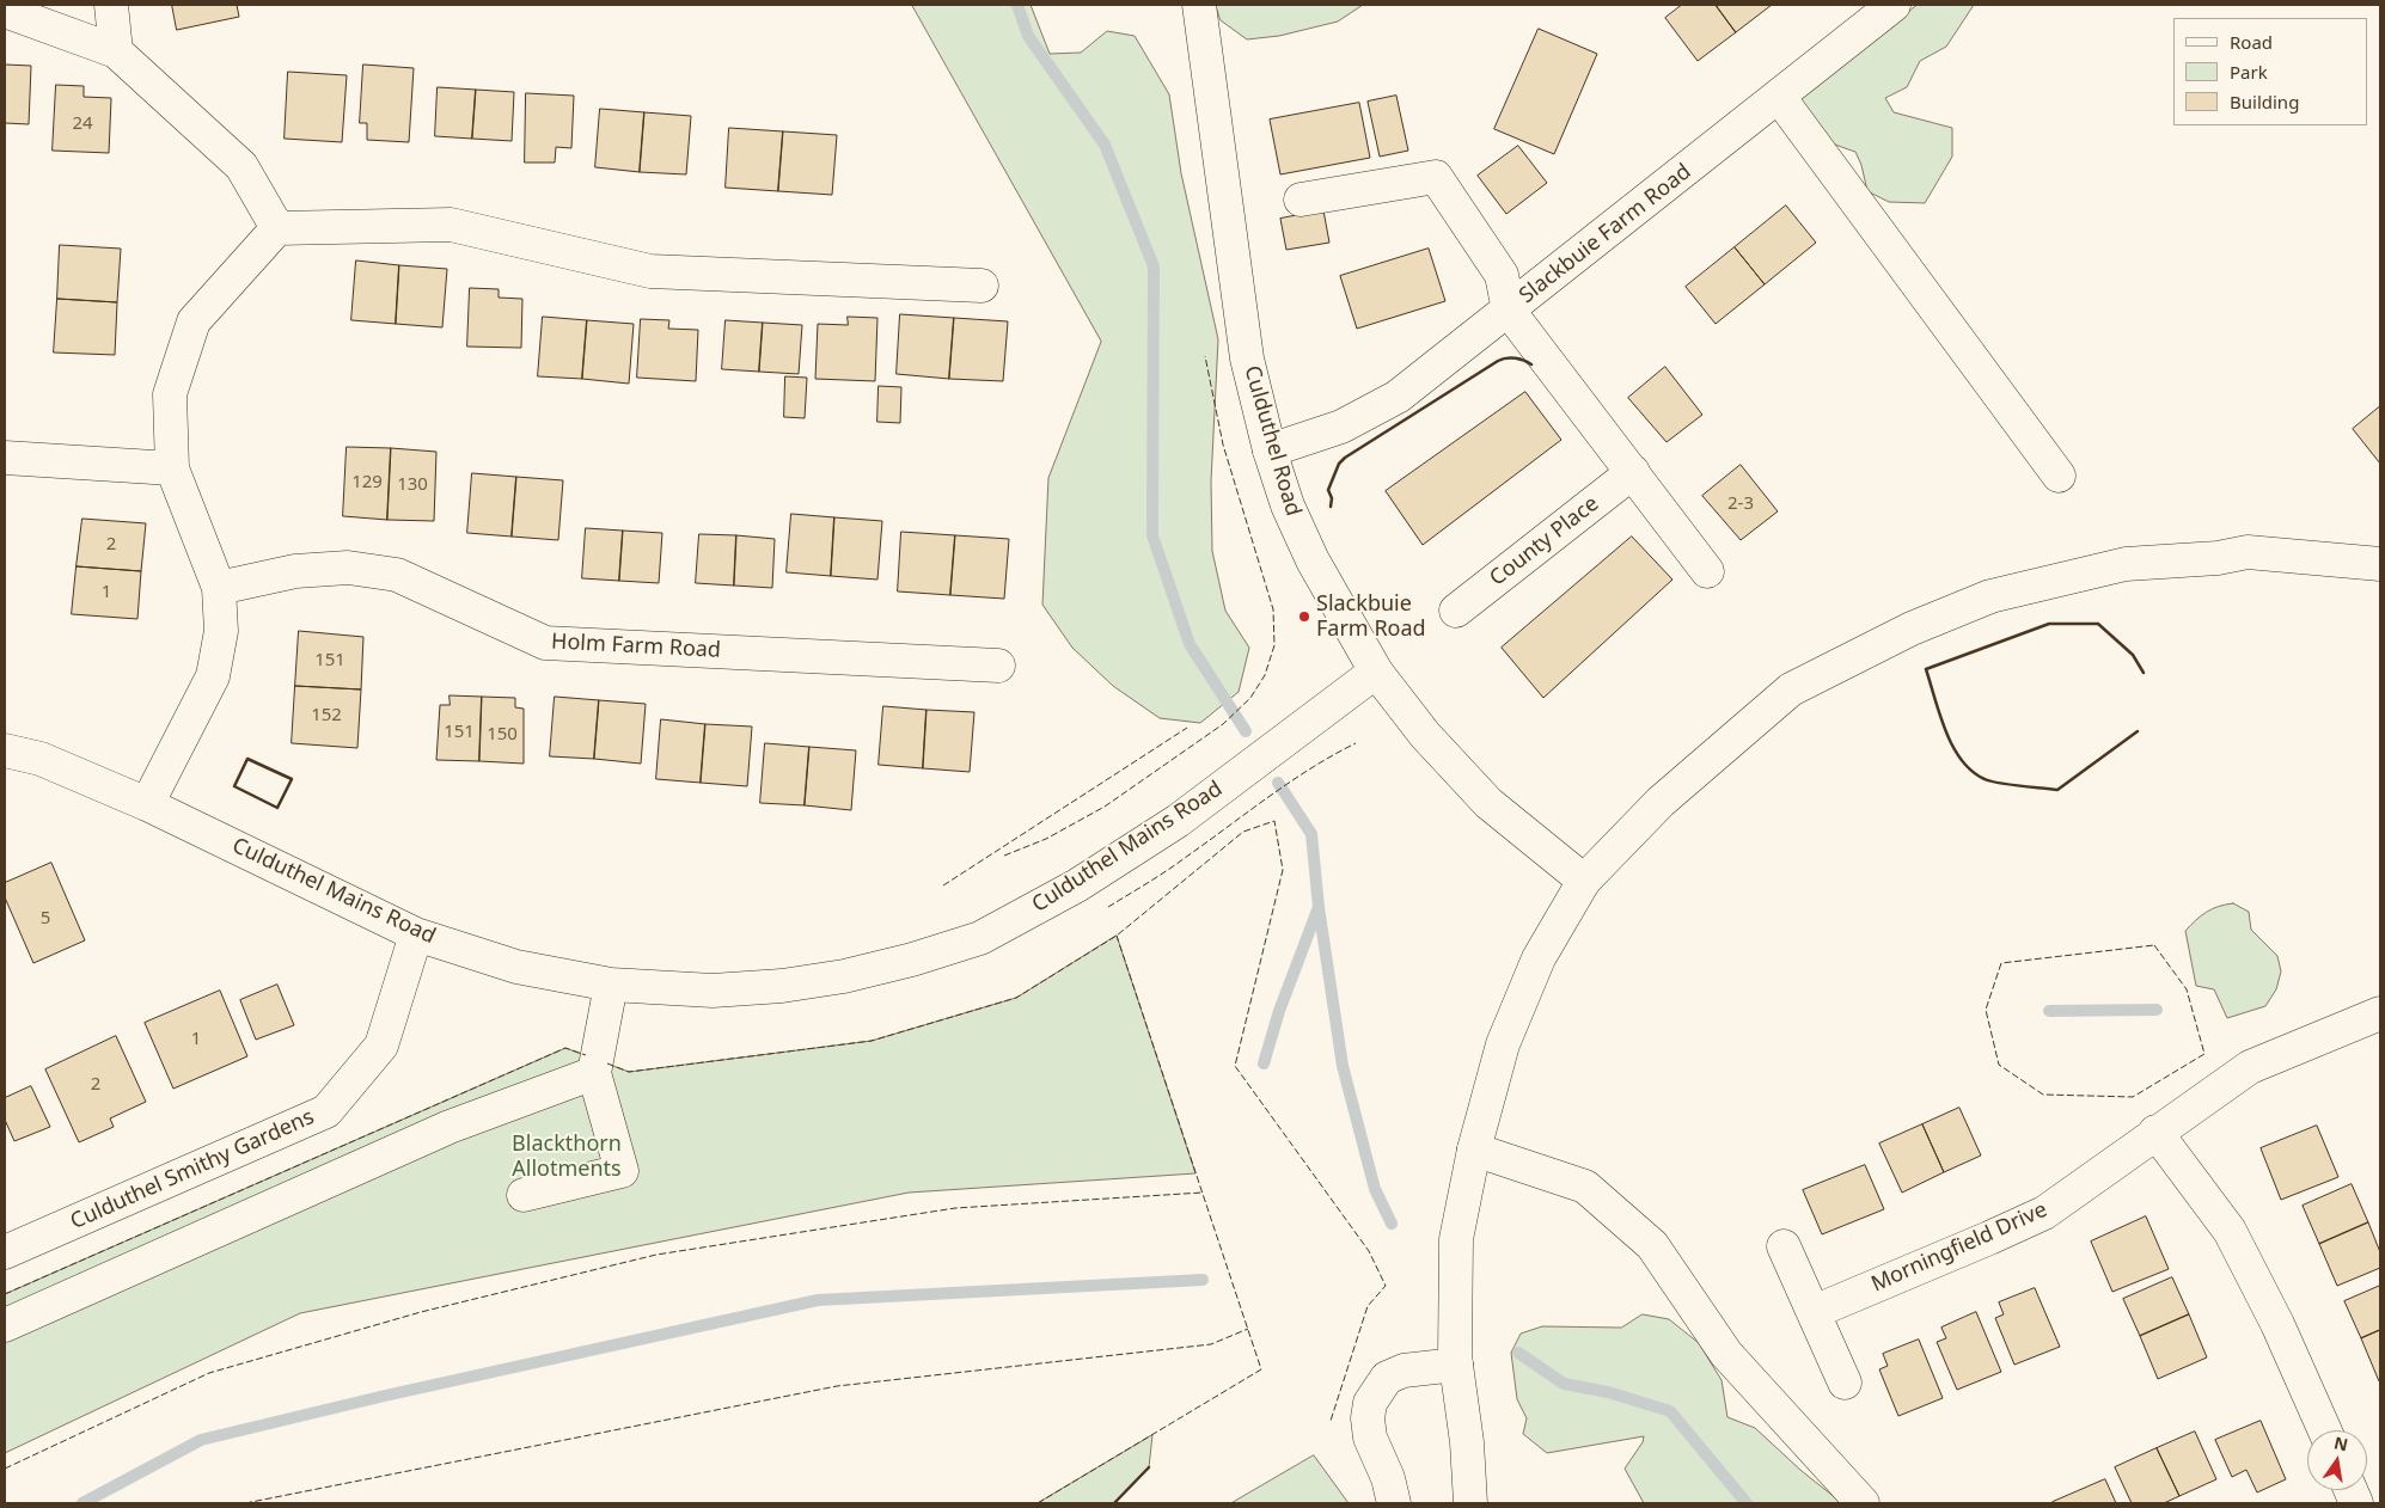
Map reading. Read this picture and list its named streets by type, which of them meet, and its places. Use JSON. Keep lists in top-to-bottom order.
{
  "streets": {
    "street": [
      "Slackbuie Farm Road",
      "Culduthel Road",
      "County Place",
      "Holm Farm Road",
      "Culduthel Mains Road",
      "Culduthel Smithy Gardens",
      "Morningfield Drive"
    ]
  },
  "crossings": [
    ["Slackbuie Farm Road", "Culduthel Road"],
    ["Culduthel Road", "Culduthel Mains Road"],
    ["Culduthel Mains Road", "Culduthel Smithy Gardens"]
  ],
  "parks": ["Blackthorn Allotments"],
  "places": ["Slackbuie Farm Road"],
  "house_numbers": [
    "24",
    "129",
    "130",
    "2-3",
    "2",
    "1",
    "151",
    "152",
    "151",
    "150",
    "5",
    "1",
    "2"
  ],
  "legend": ["Road", "Park", "Building"],
  "north": "top"
}
